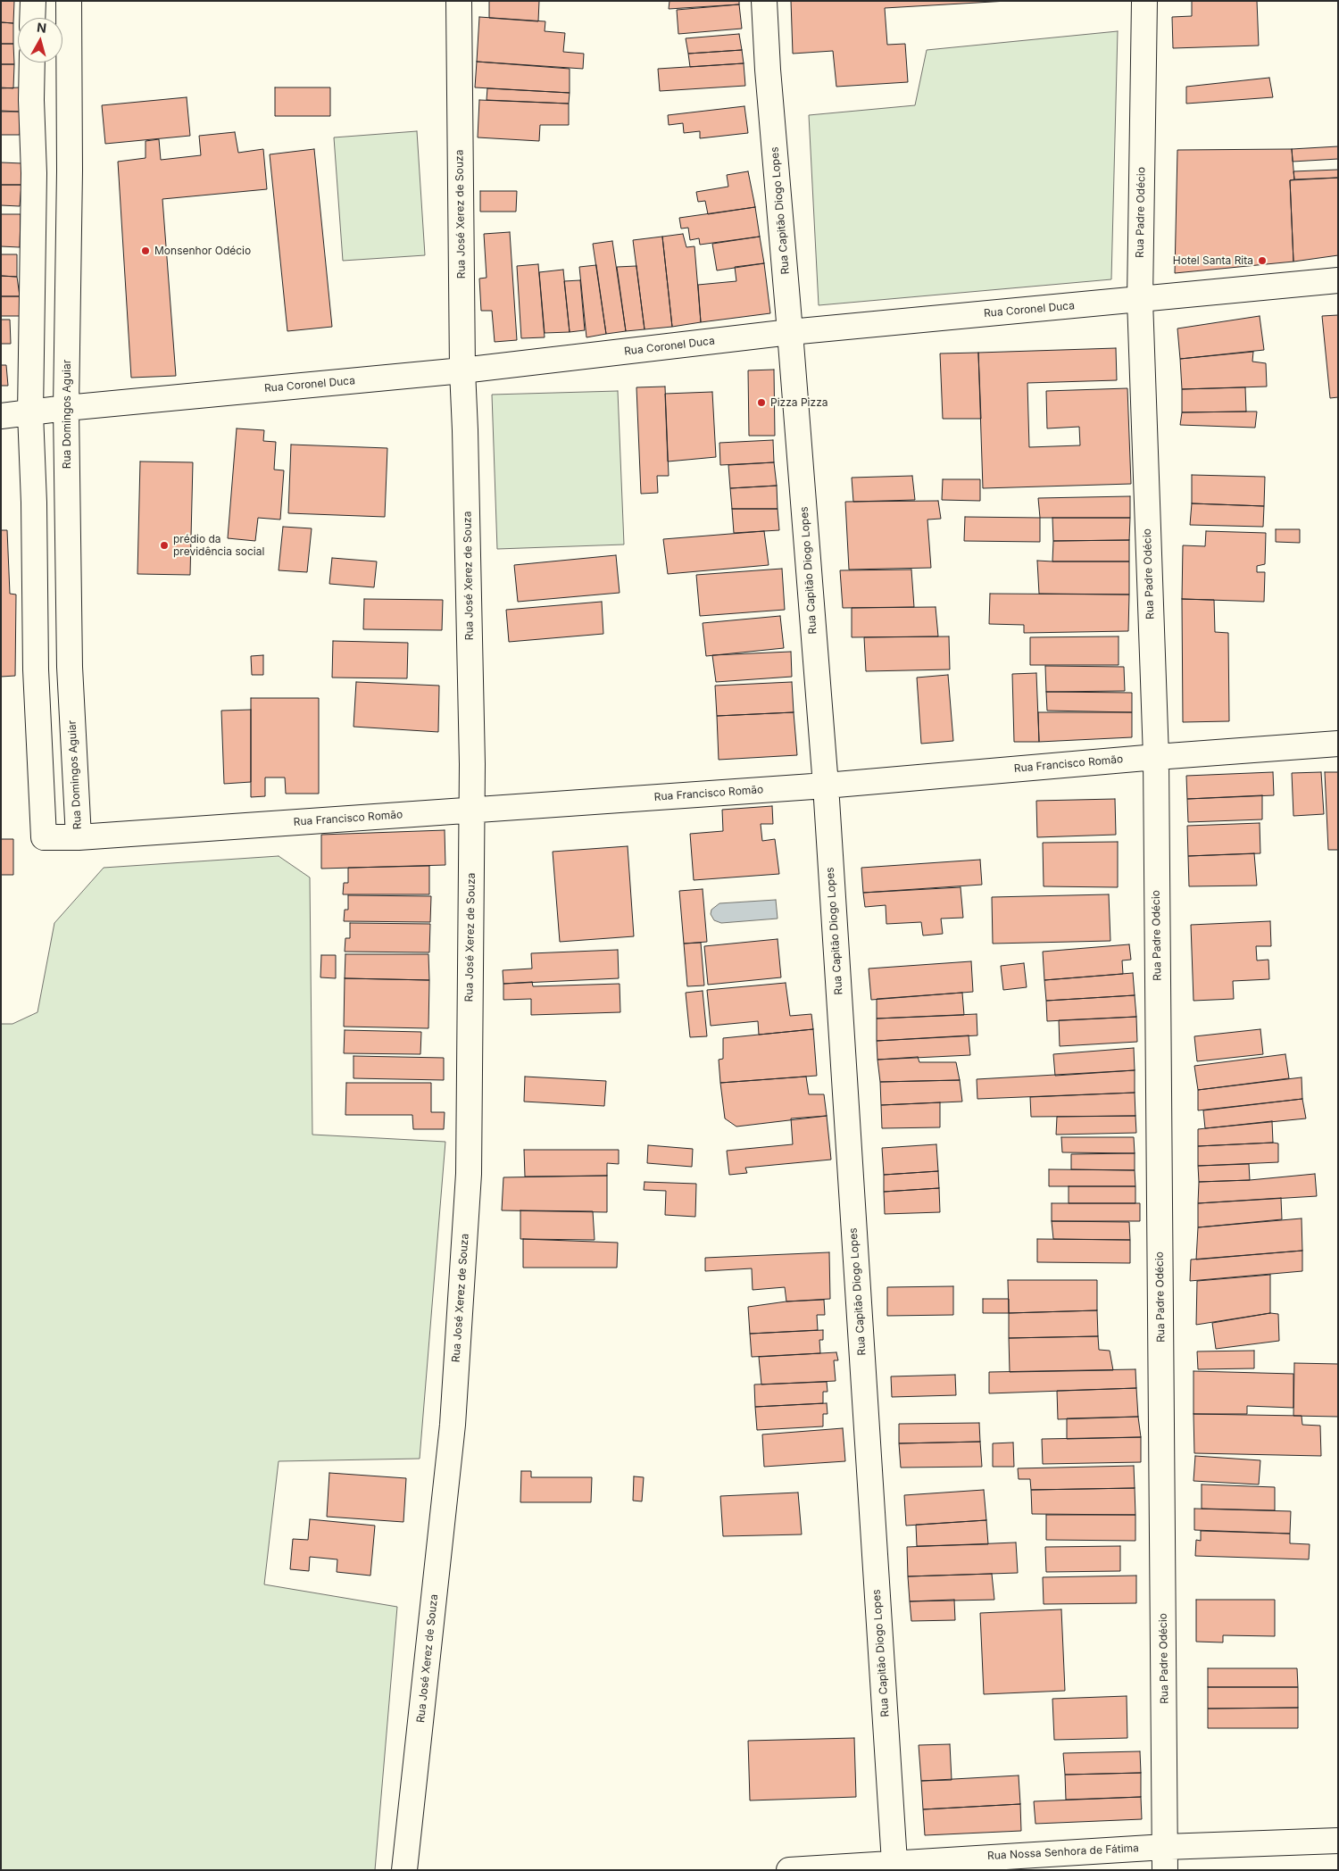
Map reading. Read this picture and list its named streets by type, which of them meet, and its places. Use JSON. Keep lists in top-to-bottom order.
{
  "streets": {
    "street": [
      "Rua Capitão Diogo Lopes",
      "Rua Padre Odécio",
      "Rua José Xerez de Souza",
      "Rua Coronel Duca",
      "Rua Domingos Aguiar",
      "Rua Francisco Romão",
      "Rua Nossa Senhora de Fátima"
    ]
  },
  "crossings": [
    ["Rua Capitão Diogo Lopes", "Rua Coronel Duca"],
    ["Rua Capitão Diogo Lopes", "Rua Francisco Romão"],
    ["Rua Capitão Diogo Lopes", "Rua Nossa Senhora de Fátima"],
    ["Rua Padre Odécio", "Rua Coronel Duca"],
    ["Rua Padre Odécio", "Rua Francisco Romão"],
    ["Rua Padre Odécio", "Rua Nossa Senhora de Fátima"],
    ["Rua José Xerez de Souza", "Rua Coronel Duca"],
    ["Rua José Xerez de Souza", "Rua Francisco Romão"],
    ["Rua Coronel Duca", "Rua Domingos Aguiar"],
    ["Rua Domingos Aguiar", "Rua Francisco Romão"]
  ],
  "places": [
    "Monsenhor Odécio",
    "Hotel Santa Rita",
    "Pizza Pizza",
    "prédio da previdência social"
  ],
  "north": "top"
}
